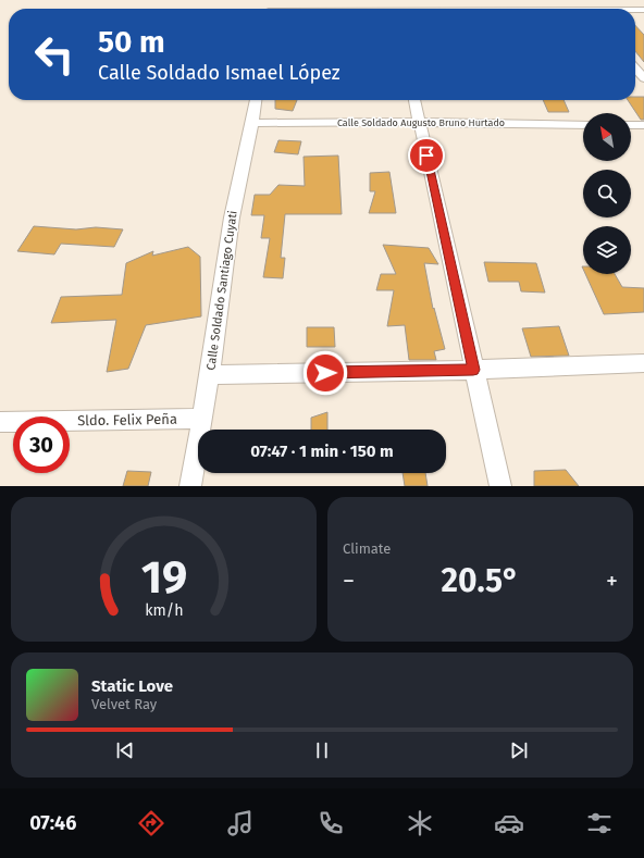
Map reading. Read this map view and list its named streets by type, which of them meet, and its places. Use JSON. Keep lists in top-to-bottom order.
{
  "streets": {
    "street": ["Calle Soldado Augusto Bruno Hurtado", "Calle Soldado Santiago Cuyati", "Sldo. Felix Peña"]
  },
  "crossings": [
    ["Calle Soldado Augusto Bruno Hurtado", "Calle Soldado Santiago Cuyati"],
    ["Calle Soldado Santiago Cuyati", "Sldo. Felix Peña"]
  ],
  "north": "top left",
  "page": {
    "turn": ["50 m", "Calle Soldado Ismael López"],
    "limit": "30",
    "trip": "07:47 · 1 min · 150 m",
    "tile": "Climate",
    "heat": ["−", "20.5°", "+"],
    "song": ["Static Love", "Velvet Ray"],
    "tabs": "07:46",
    "gauge": ["19", "km/h"]
  }
}
